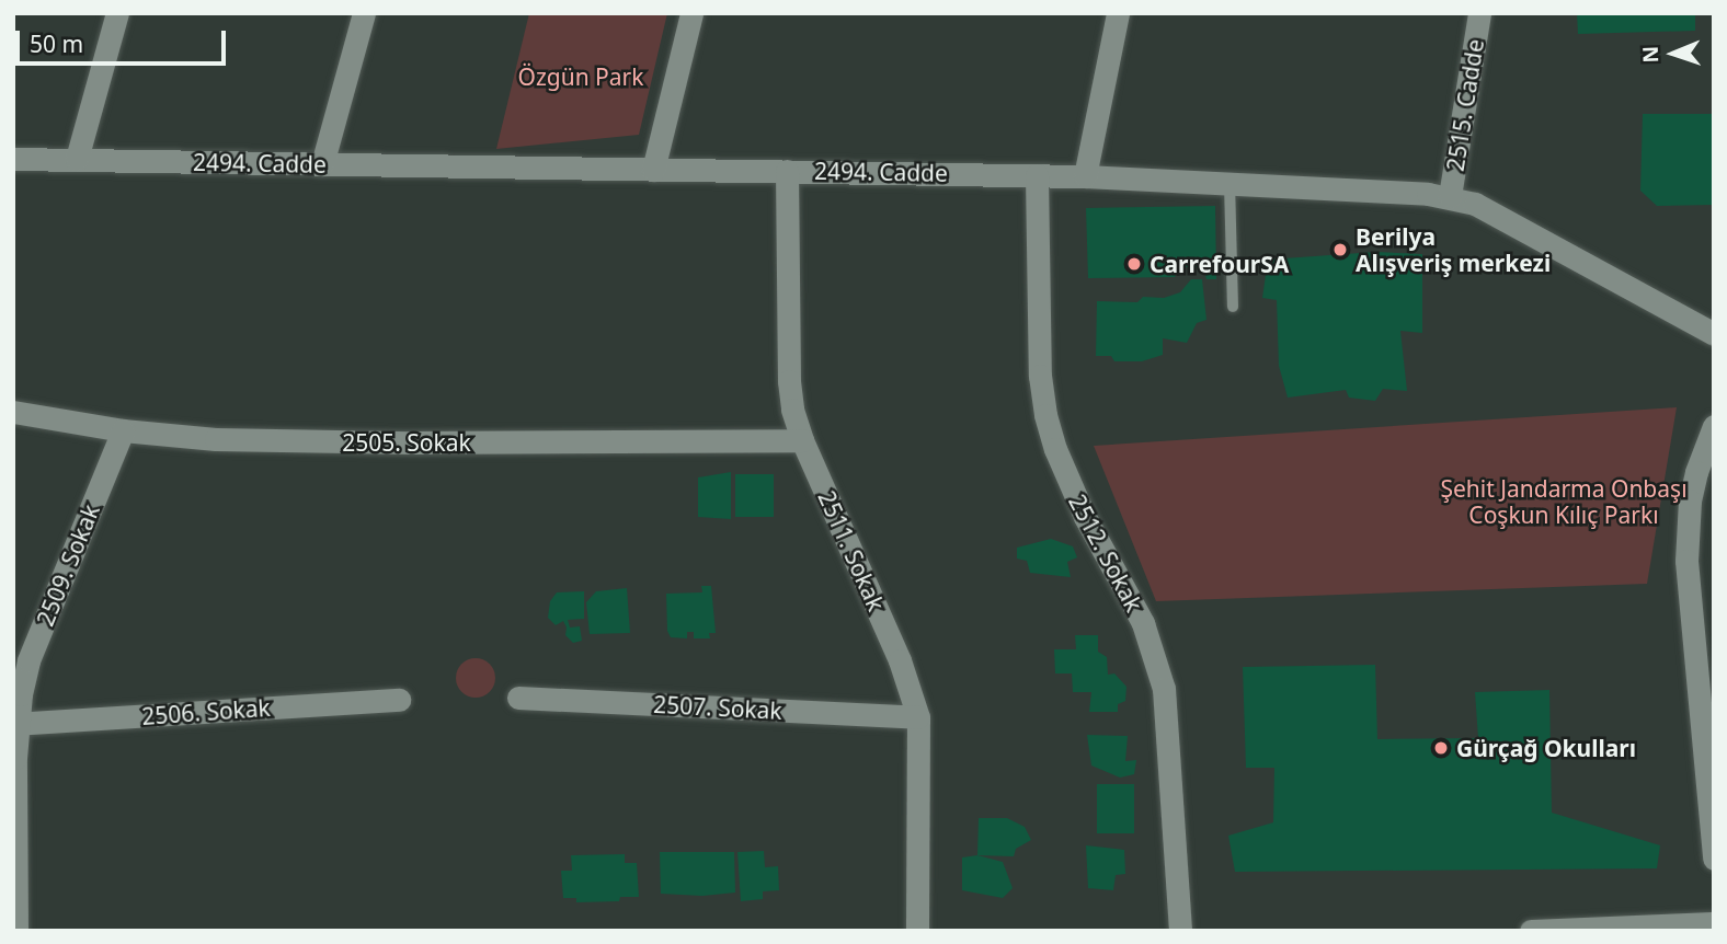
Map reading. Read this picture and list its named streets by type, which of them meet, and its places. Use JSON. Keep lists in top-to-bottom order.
{
  "streets": {
    "street": [
      "2515. Cadde",
      "2494. Cadde",
      "2505. Sokak",
      "2511. Sokak",
      "2512. Sokak",
      "2509. Sokak",
      "2507. Sokak",
      "2506. Sokak"
    ]
  },
  "crossings": [
    ["2515. Cadde", "2494. Cadde"],
    ["2494. Cadde", "2511. Sokak"],
    ["2494. Cadde", "2512. Sokak"],
    ["2505. Sokak", "2511. Sokak"],
    ["2505. Sokak", "2509. Sokak"],
    ["2511. Sokak", "2507. Sokak"],
    ["2509. Sokak", "2506. Sokak"]
  ],
  "parks": ["Özgün Park", "Şehit Jandarma Onbaşı Coşkun Kılıç Parkı"],
  "places": ["Berilya Alışveriş merkezi", "CarrefourSA", "Gürçağ Okulları"],
  "scale_bar": "50 m",
  "north": "left"
}
